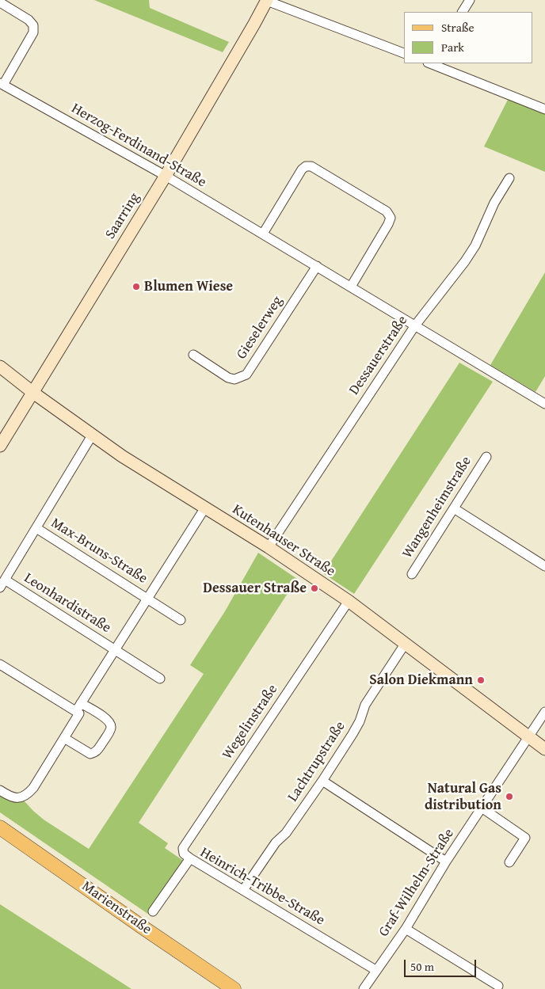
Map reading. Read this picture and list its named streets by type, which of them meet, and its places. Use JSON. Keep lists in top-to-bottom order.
{
  "streets": {
    "main road": ["Marienstraße"],
    "street": [
      "Herzog-Ferdinand-Straße",
      "Saarring",
      "Gieselerweg",
      "Dessauerstraße",
      "Wangenheimstraße",
      "Kutenhauser Straße",
      "Max-Bruns-Straße",
      "Leonhardistraße",
      "Wegelinstraße",
      "Lachtrupstraße",
      "Graf-Wilhelm-Straße",
      "Heinrich-Tribbe-Straße"
    ]
  },
  "crossings": [
    ["Herzog-Ferdinand-Straße", "Saarring"],
    ["Herzog-Ferdinand-Straße", "Gieselerweg"],
    ["Herzog-Ferdinand-Straße", "Dessauerstraße"],
    ["Saarring", "Kutenhauser Straße"],
    ["Dessauerstraße", "Kutenhauser Straße"],
    ["Kutenhauser Straße", "Wegelinstraße"],
    ["Kutenhauser Straße", "Lachtrupstraße"],
    ["Kutenhauser Straße", "Graf-Wilhelm-Straße"],
    ["Wegelinstraße", "Heinrich-Tribbe-Straße"],
    ["Lachtrupstraße", "Heinrich-Tribbe-Straße"],
    ["Graf-Wilhelm-Straße", "Heinrich-Tribbe-Straße"]
  ],
  "places": [
    "Blumen Wiese",
    "Dessauer Straße",
    "Salon Diekmann",
    "Natural Gas distribution"
  ],
  "legend": ["Straße", "Park"],
  "scale_bar": "50 m"
}
